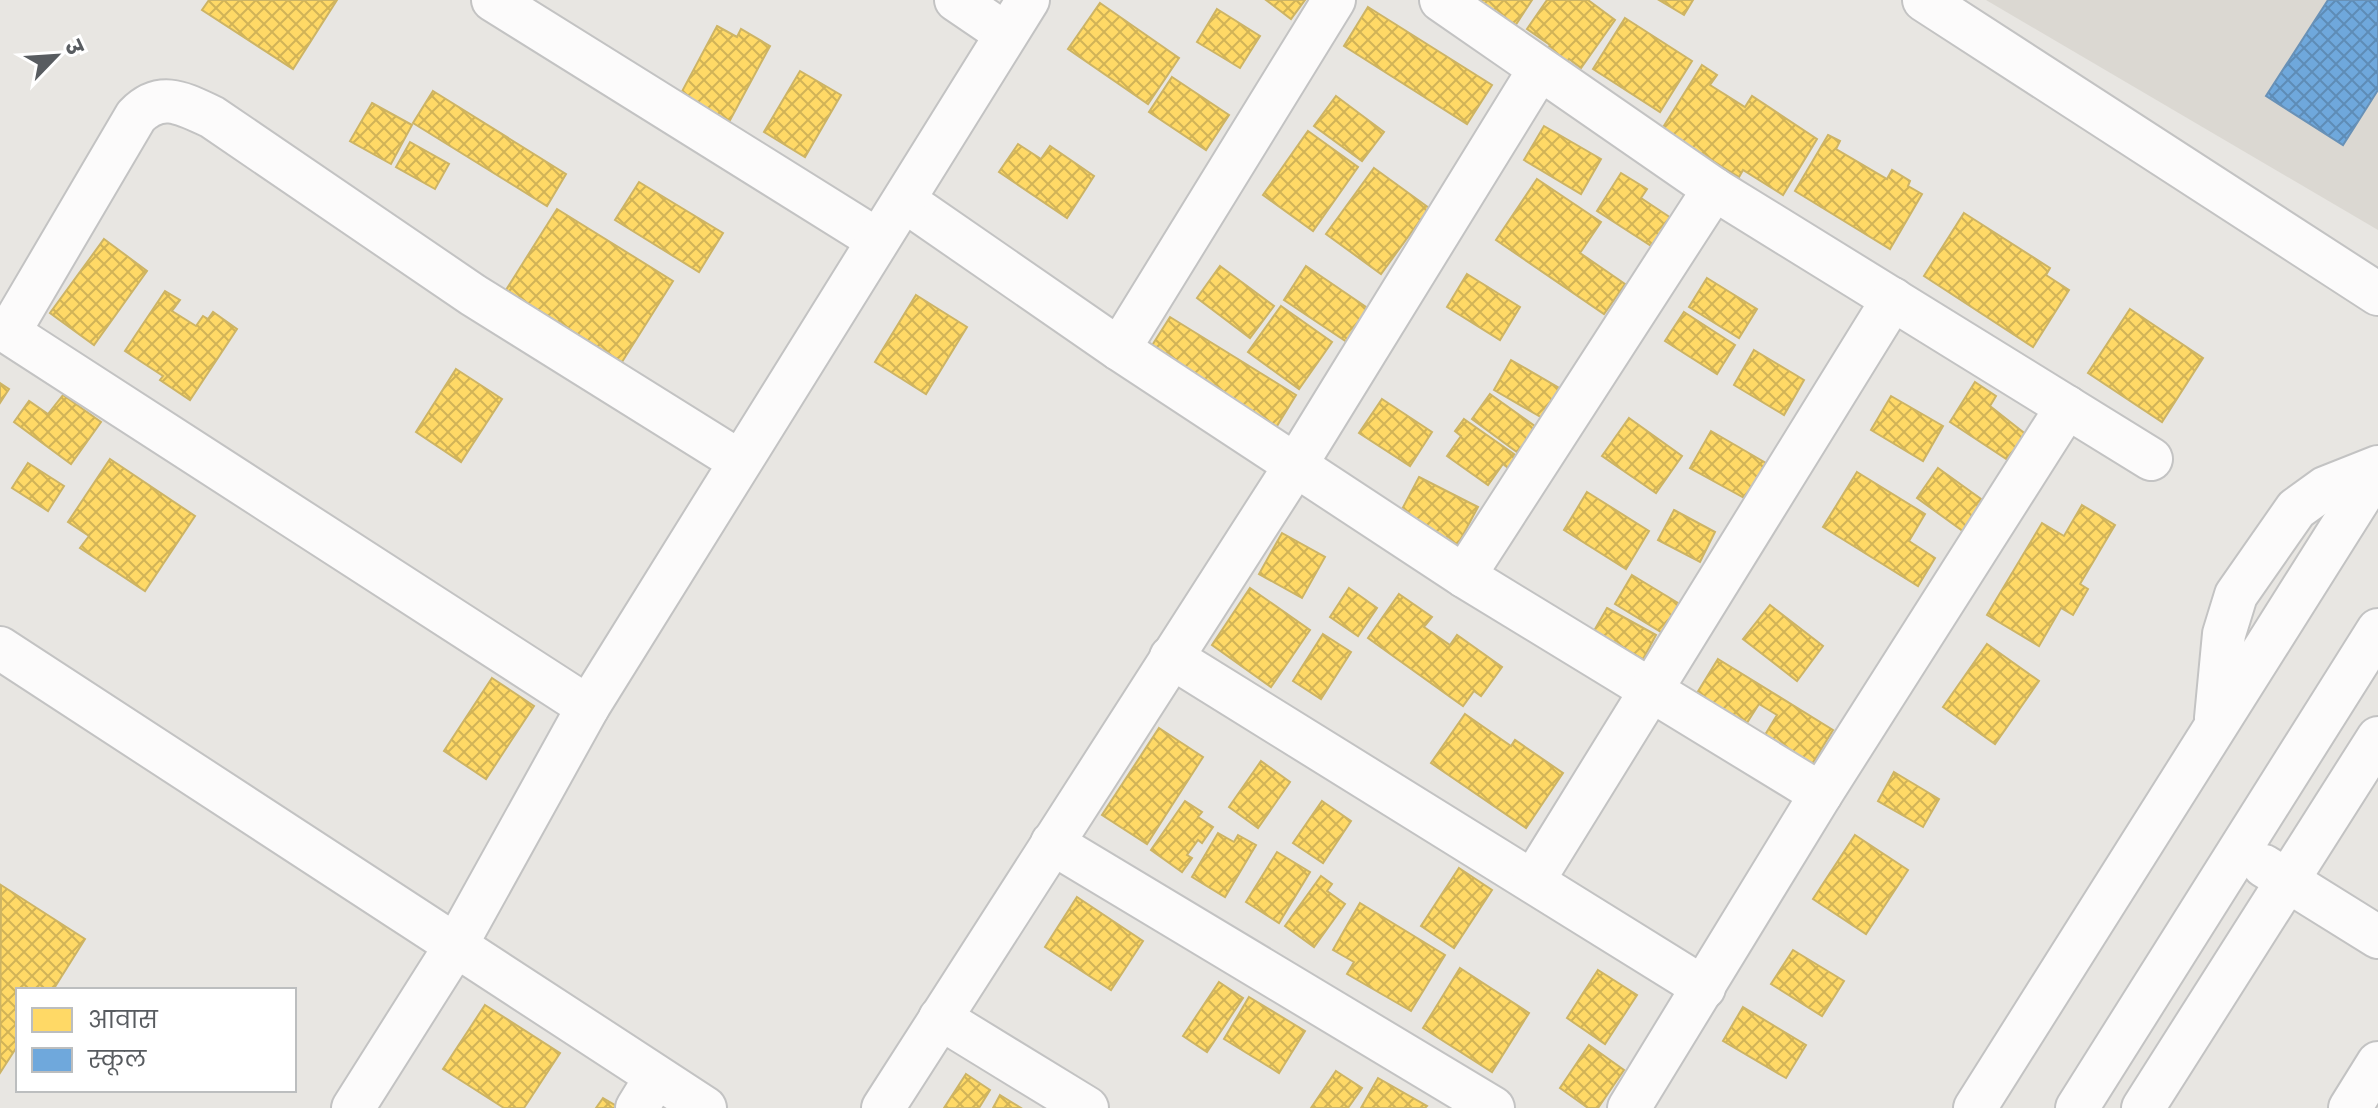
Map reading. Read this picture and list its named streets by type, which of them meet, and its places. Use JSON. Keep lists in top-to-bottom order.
{
  "legend": ["आवास", "स्कूल"],
  "north": "top right"
}
